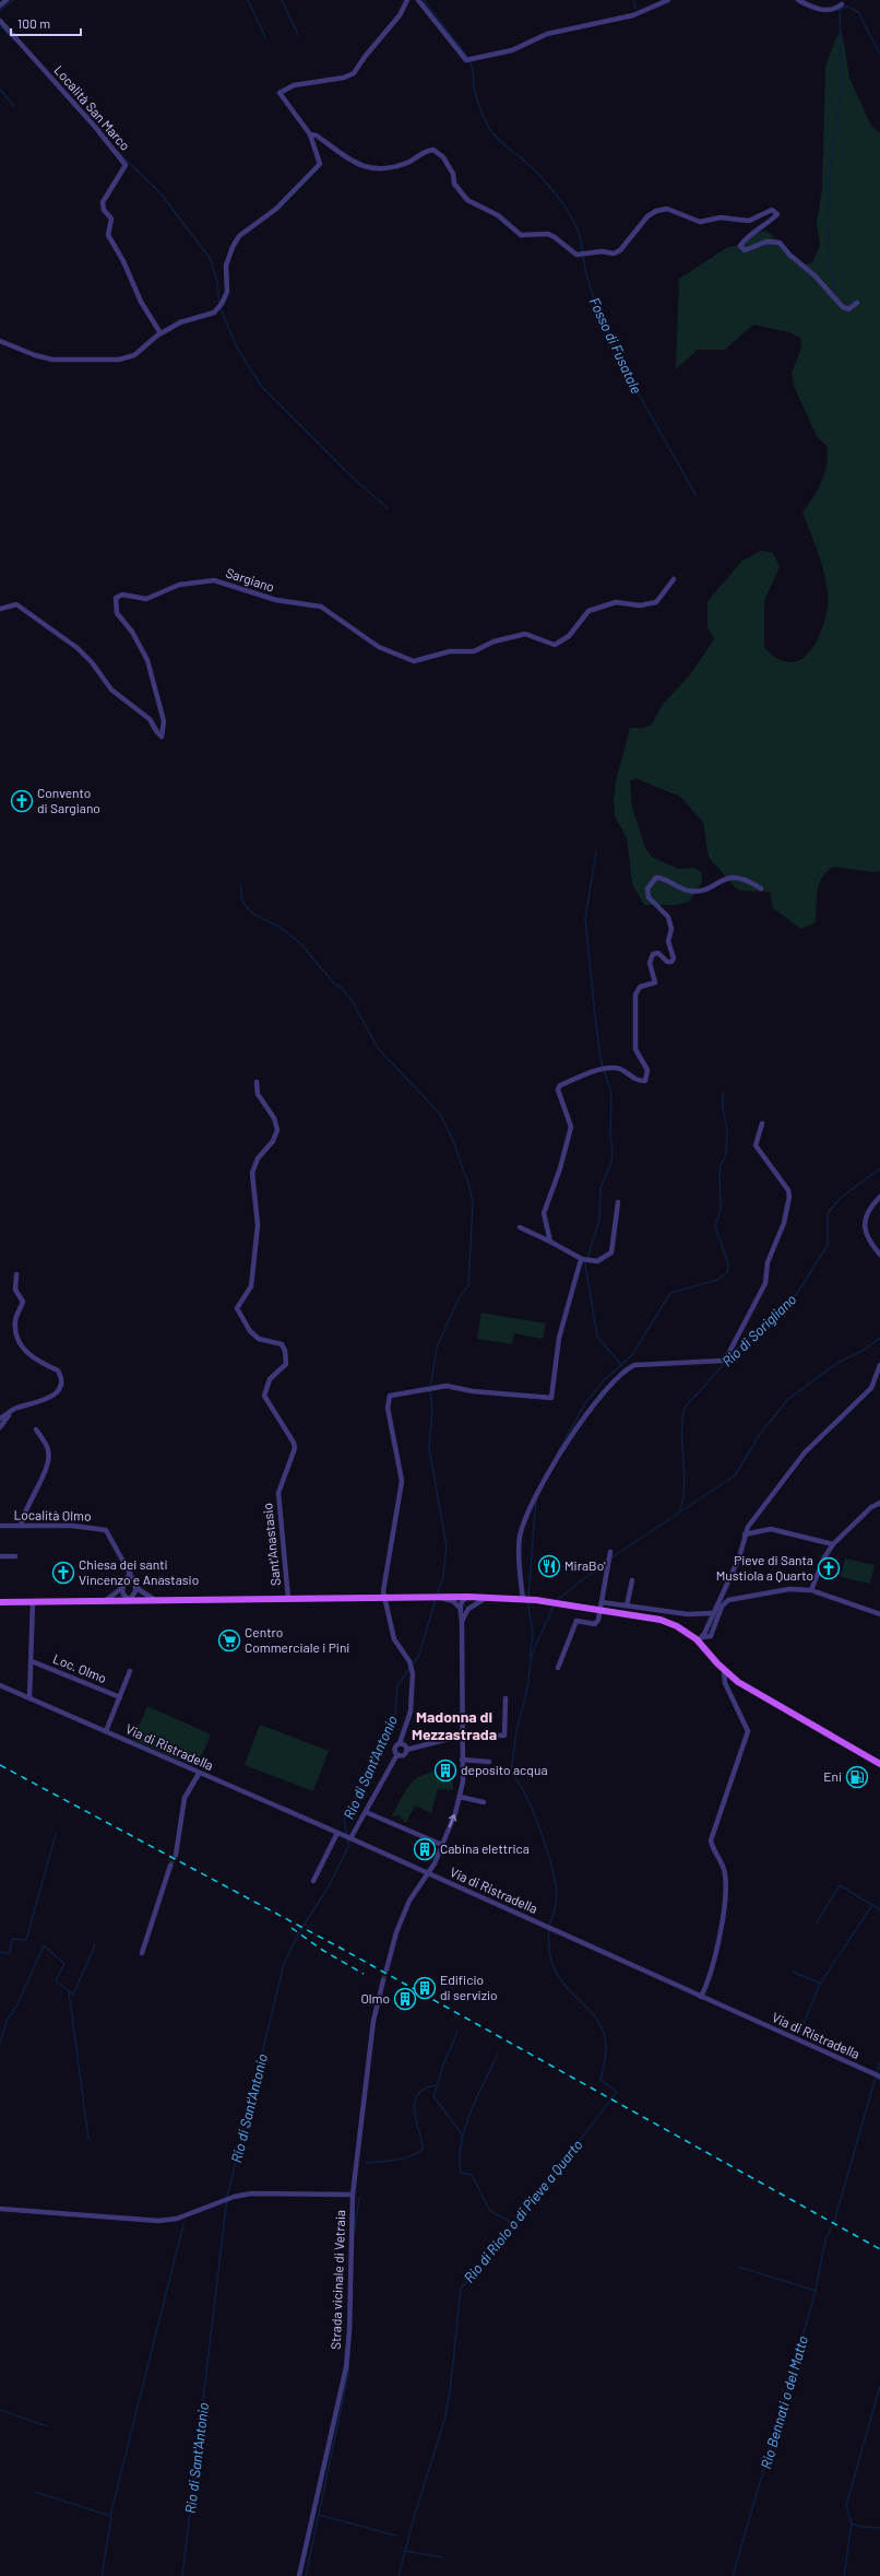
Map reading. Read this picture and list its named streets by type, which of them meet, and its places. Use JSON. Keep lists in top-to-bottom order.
{
  "streets": {
    "street": [
      "Località San Marco",
      "Sargiano",
      "Località Olmo",
      "Sant'Anastasio",
      "Loc. Olmo",
      "Via di Ristradella",
      "Strada vicinale di Vetraia"
    ]
  },
  "crossings": [
    ["Loc. Olmo", "Via di Ristradella"]
  ],
  "districts": ["Madonna di Mezzastrada"],
  "water": [
    "Fosso di Fusatale",
    "Rio di Sorigliano",
    "Rio di Sant'Antonio",
    "Rio di Riolo o di Pieve a Quarto",
    "Rio Bennati o del Matto"
  ],
  "places": {
    "church": ["Convento di Sargiano", "Pieve di Santa Mustiola a Quarto", "Chiesa dei santi Vincenzo e Anastasio"],
    "restaurant": ["MiraBo'"],
    "supermarket": ["Centro Commerciale i Pini"],
    "building": [
      "deposito acqua",
      "Cabina elettrica",
      "Edificio di servizio",
      "Olmo"
    ],
    "fuel station": ["Eni"]
  },
  "scale_bar": "100 m"
}
